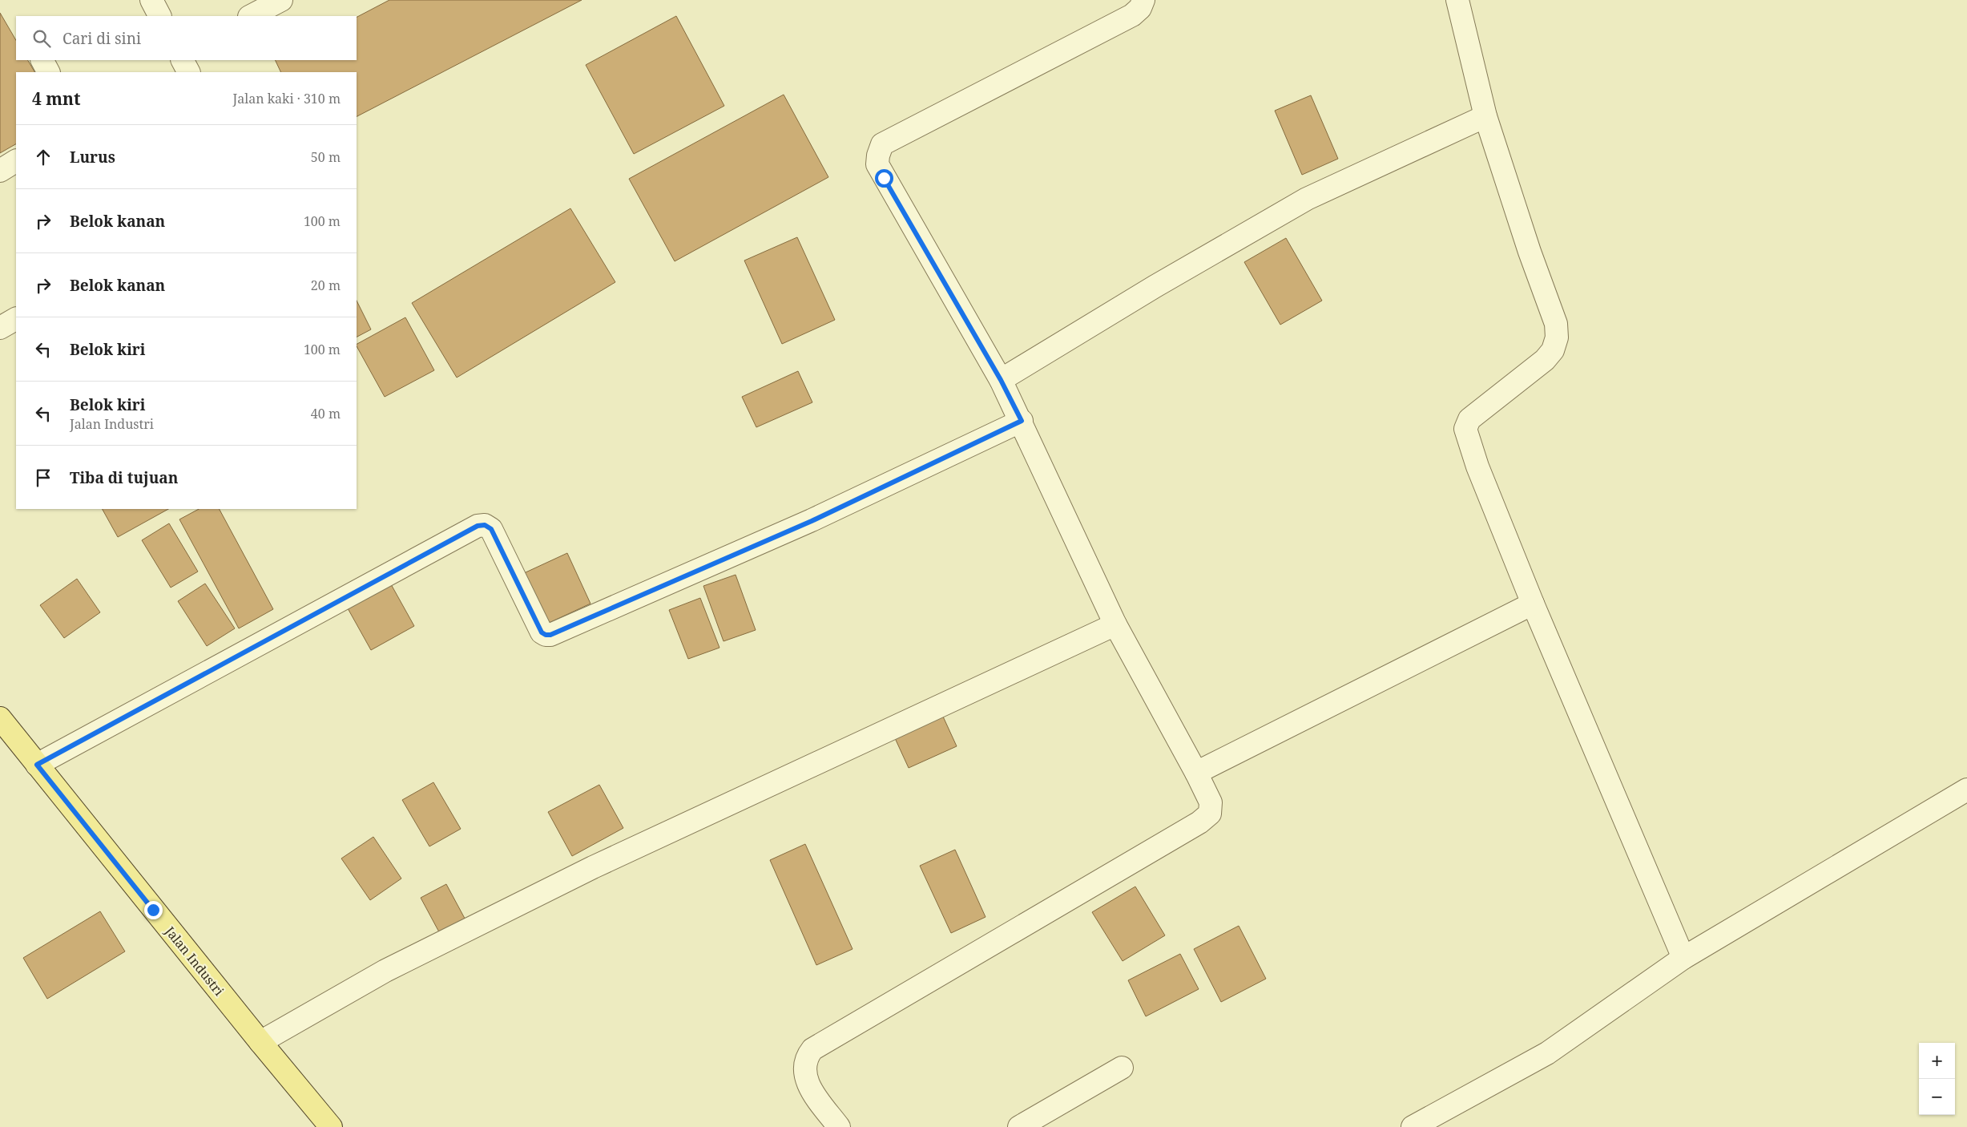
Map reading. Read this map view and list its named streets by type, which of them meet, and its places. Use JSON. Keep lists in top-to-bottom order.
{
  "streets": {
    "main road": ["Jalan Industri"]
  },
  "page": {
    "search": "Cari di sini",
    "heading": ["4 mnt", "Jalan kaki · 310 m"],
    "list": [
      ["Lurus", "50 m"],
      ["Belok kanan", "100 m"],
      ["Belok kanan", "20 m"],
      ["Belok kiri", "100 m"],
      ["Belok kiri", "Jalan Industri", "40 m"],
      "Tiba di tujuan"
    ],
    "map_buttons": ["+", "−"]
  }
}
